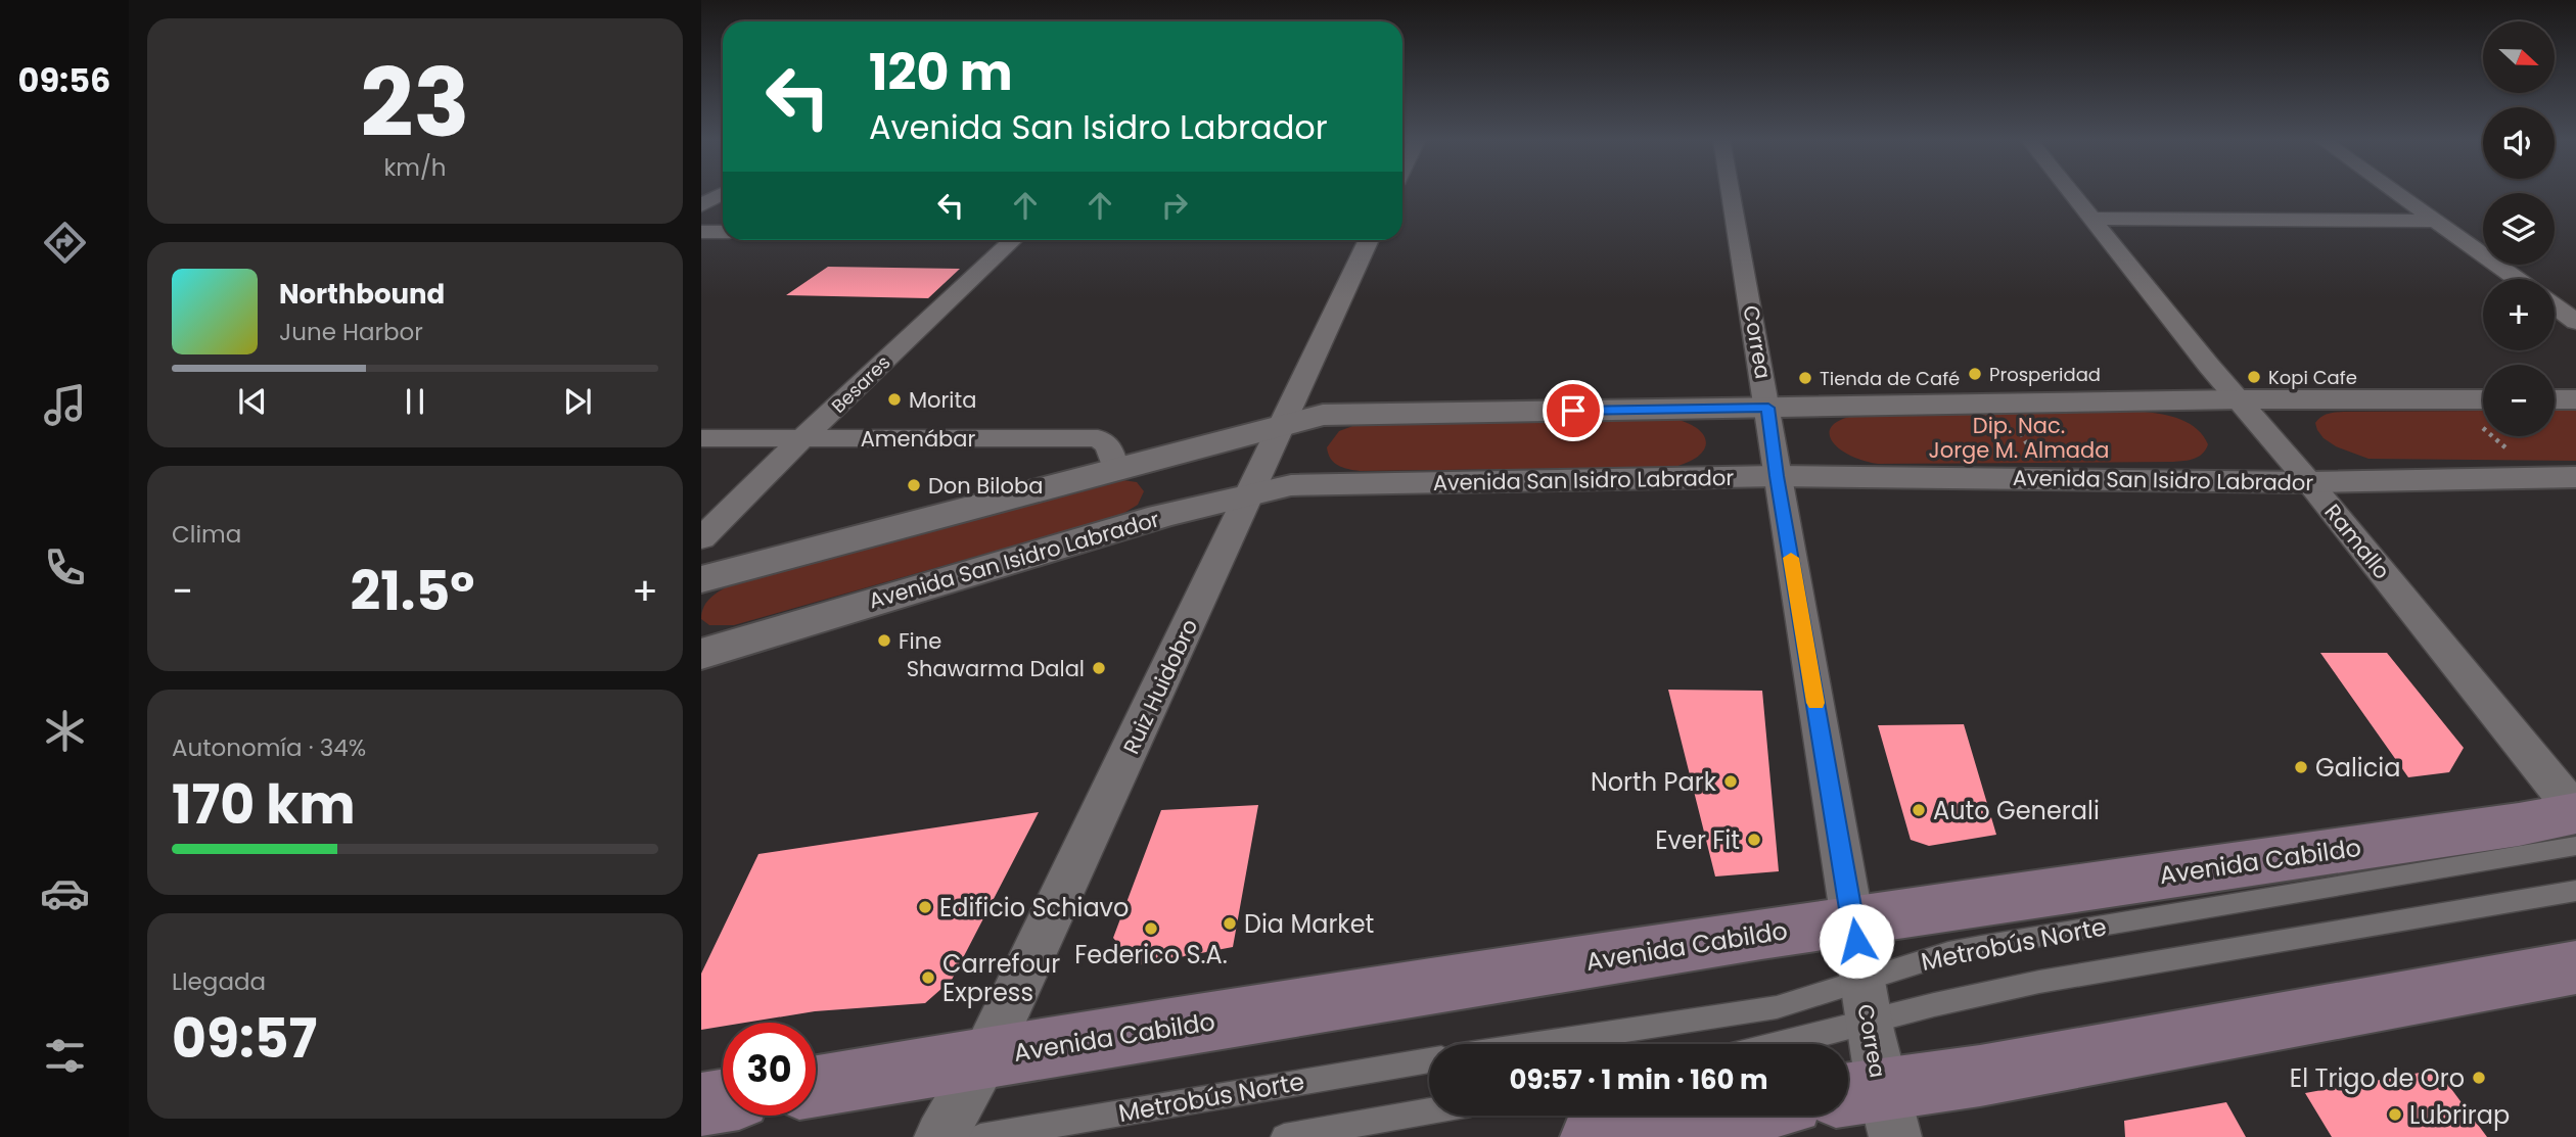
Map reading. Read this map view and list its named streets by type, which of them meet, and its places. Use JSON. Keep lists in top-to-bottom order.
{
  "streets": {
    "main road": ["Avenida Cabildo"],
    "street": [
      "Correa",
      "Besares",
      "Amenábar",
      "Avenida San Isidro Labrador",
      "Ramallo",
      "Ruiz Huidobro"
    ],
    "lane": ["Metrobús Norte"]
  },
  "crossings": [
    ["Correa", "Avenida San Isidro Labrador"],
    ["Correa", "Avenida Cabildo"],
    ["Correa", "Metrobús Norte"],
    ["Besares", "Amenábar"],
    ["Avenida San Isidro Labrador", "Ramallo"],
    ["Avenida San Isidro Labrador", "Ruiz Huidobro"],
    ["Ramallo", "Avenida Cabildo"],
    ["Ruiz Huidobro", "Avenida Cabildo"]
  ],
  "parks": ["Dip. Nac. Jorge M. Almada"],
  "places": [
    "Prosperidad",
    "Kopi Cafe",
    "Tienda de Café",
    "Morita",
    "Don Biloba",
    "Fine",
    "Shawarma Dalal",
    "Galicia",
    "North Park",
    "Auto Generali",
    "Ever Fit",
    "Edificio Schiavo",
    "Dia Market",
    "Federico S.A.",
    "Carrefour Express",
    "El Trigo de Oro",
    "Lubrirap"
  ],
  "north": "right",
  "page": {
    "tabs": "09:56",
    "tile": [
      ["23", "km/h"],
      "Clima",
      ["Autonomía · 34%", "170 km"],
      ["Llegada", "09:57"]
    ],
    "map_buttons": ["+", "−"],
    "turn": ["120 m", "Avenida San Isidro Labrador"],
    "song": ["Northbound", "June Harbor"],
    "heat": ["−", "21.5°", "+"],
    "limit": "30",
    "trip": "09:57 · 1 min · 160 m"
  }
}
